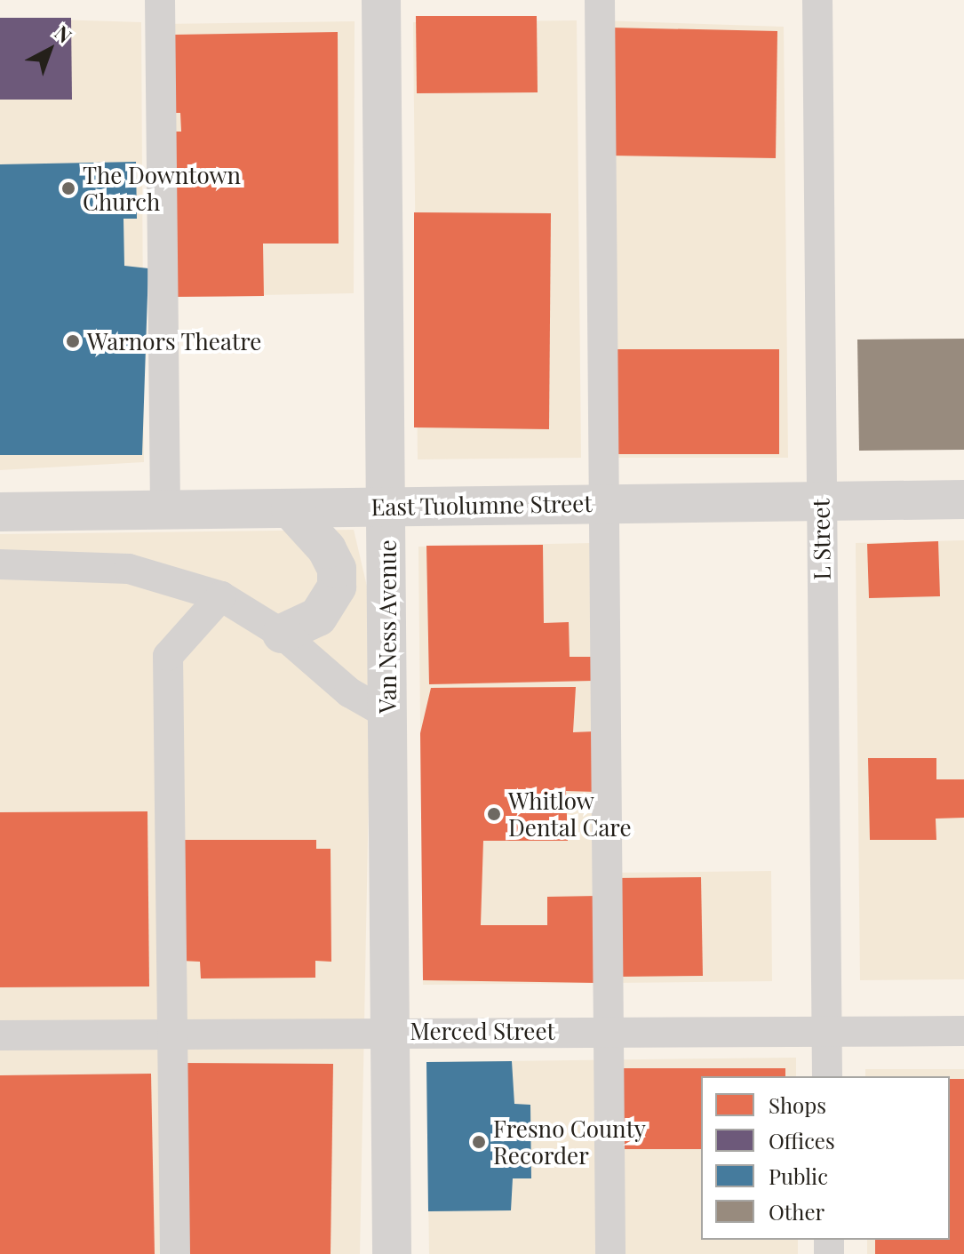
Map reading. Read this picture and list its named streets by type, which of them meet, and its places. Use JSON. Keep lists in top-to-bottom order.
{
  "streets": {
    "main road": ["East Tuolumne Street", "Van Ness Avenue"],
    "street": ["L Street", "Merced Street"]
  },
  "crossings": [
    ["East Tuolumne Street", "L Street"],
    ["East Tuolumne Street", "Van Ness Avenue"],
    ["L Street", "Merced Street"],
    ["Van Ness Avenue", "Merced Street"]
  ],
  "places": [
    "The Downtown Church",
    "Warnors Theatre",
    "Whitlow Dental Care",
    "Fresno County Recorder"
  ],
  "legend": [
    "Shops",
    "Offices",
    "Public",
    "Other"
  ],
  "north": "top right"
}
